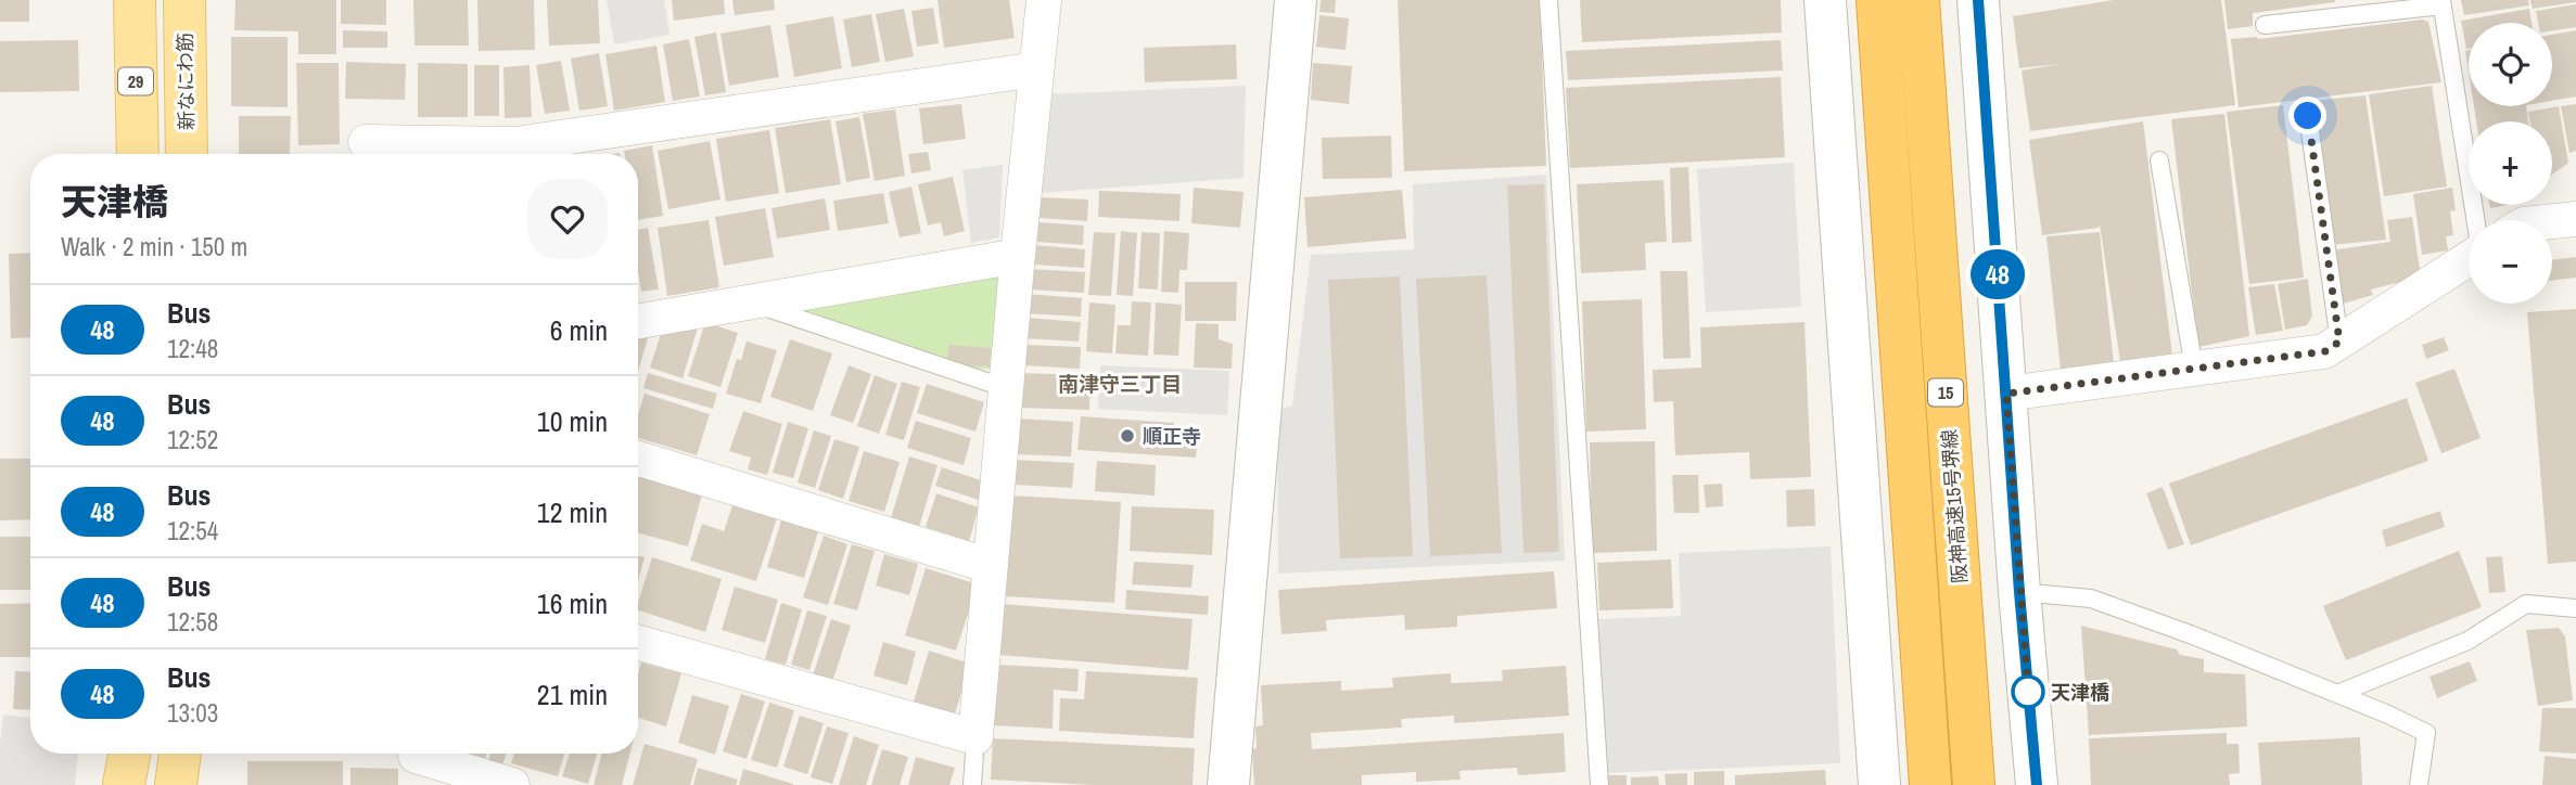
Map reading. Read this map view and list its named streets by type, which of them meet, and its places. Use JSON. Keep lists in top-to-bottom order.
{
  "streets": {
    "highway": ["15", "阪神高速15号堺線"],
    "main road": ["29", "新なにわ筋"]
  },
  "districts": ["南津守三丁目"],
  "places": ["順正寺", "天津橋"],
  "lines": ["bus line 48"],
  "page": {
    "on_map": "48",
    "map_buttons": ["+", "−"],
    "heading": ["天津橋", "Walk · 2 min · 150 m"],
    "list": [
      {
        "mark": "48",
        "name": "Bus",
        "note": "12:48",
        "value": "6 min"
      },
      {
        "mark": "48",
        "name": "Bus",
        "note": "12:52",
        "value": "10 min"
      },
      {
        "mark": "48",
        "name": "Bus",
        "note": "12:54",
        "value": "12 min"
      },
      {
        "mark": "48",
        "name": "Bus",
        "note": "12:58",
        "value": "16 min"
      },
      {
        "mark": "48",
        "name": "Bus",
        "note": "13:03",
        "value": "21 min"
      }
    ]
  }
}
